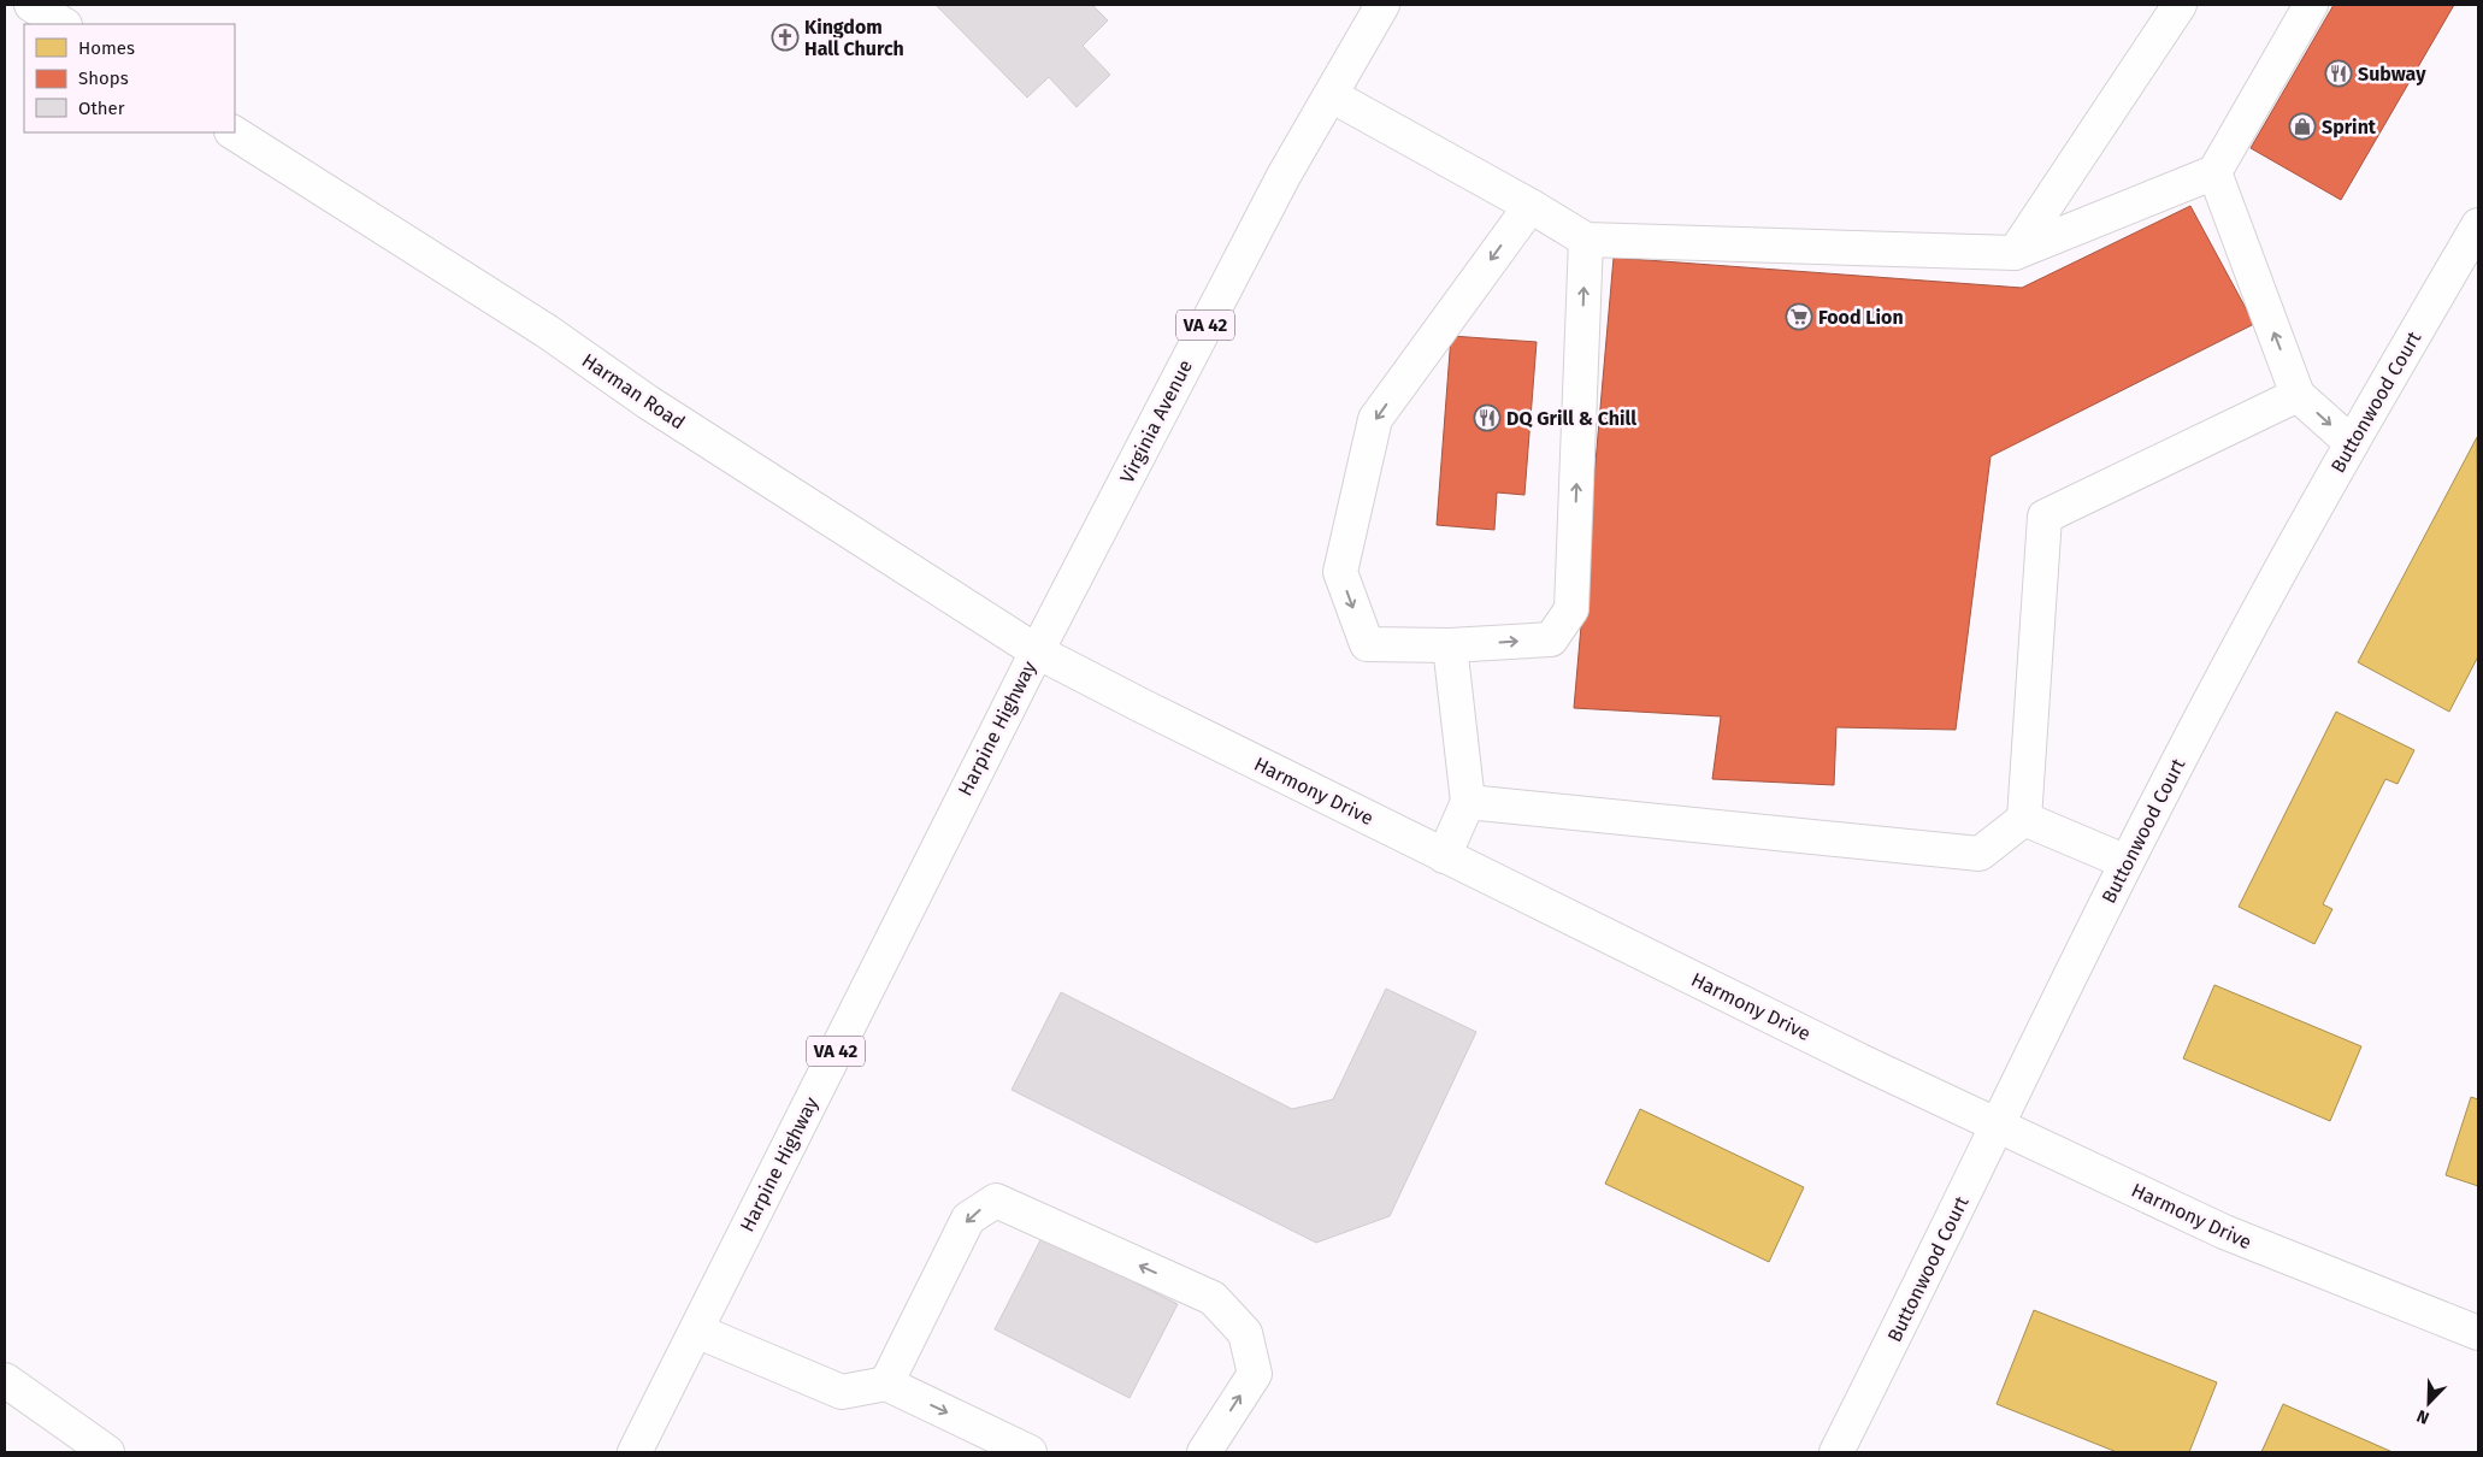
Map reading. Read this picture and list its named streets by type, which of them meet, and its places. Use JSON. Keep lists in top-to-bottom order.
{
  "streets": {
    "street": [
      "VA 42",
      "Harman Road",
      "Buttonwood Court",
      "Virginia Avenue",
      "Harpine Highway",
      "Harmony Drive"
    ]
  },
  "crossings": [
    ["Harman Road", "Virginia Avenue"],
    ["Harman Road", "Harpine Highway"],
    ["Harman Road", "Harmony Drive"],
    ["Buttonwood Court", "Harmony Drive"],
    ["Virginia Avenue", "Harpine Highway"],
    ["Virginia Avenue", "Harmony Drive"],
    ["Harpine Highway", "Harmony Drive"]
  ],
  "places": {
    "church": ["Kingdom Hall Church"],
    "restaurant": ["Subway", "DQ Grill & Chill"],
    "shop": ["Sprint"],
    "supermarket": ["Food Lion"]
  },
  "legend": ["Homes", "Shops", "Other"],
  "north": "bottom left"
}
